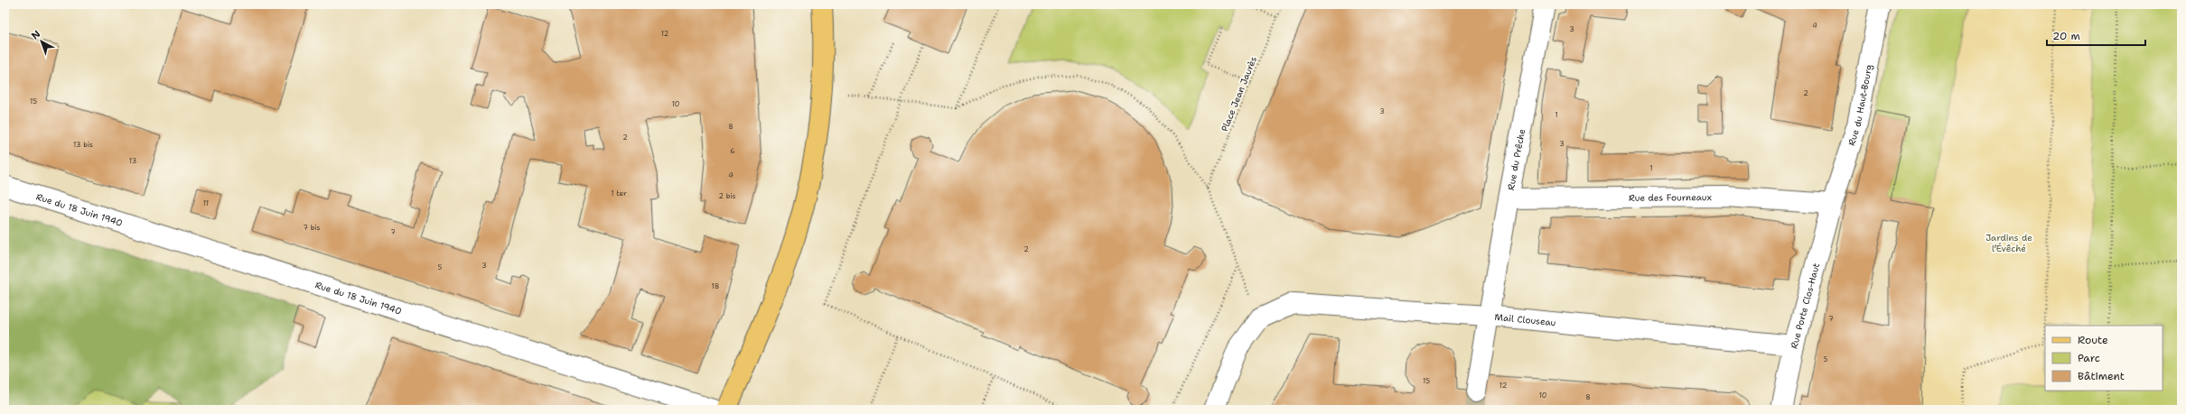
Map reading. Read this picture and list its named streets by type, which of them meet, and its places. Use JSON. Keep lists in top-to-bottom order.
{
  "streets": {
    "street": [
      "Rue du Haut-Bourg",
      "Rue du Prêche",
      "Rue des Fourneaux",
      "Rue du 18 Juin 1940",
      "Rue Porte Clos-Haut",
      "Mail Clouseau"
    ],
    "path": ["Place Jean Jaurès"]
  },
  "crossings": [
    ["Rue du Haut-Bourg", "Rue des Fourneaux"],
    ["Rue du Haut-Bourg", "Rue Porte Clos-Haut"],
    ["Rue du Prêche", "Rue des Fourneaux"],
    ["Rue du Prêche", "Mail Clouseau"],
    ["Rue des Fourneaux", "Rue Porte Clos-Haut"],
    ["Rue Porte Clos-Haut", "Mail Clouseau"]
  ],
  "parks": ["Jardins de l’Évêché"],
  "house_numbers": [
    "4",
    "3",
    "12",
    "2",
    "15",
    "10",
    "3",
    "1",
    "8",
    "2",
    "3",
    "13 bis",
    "6",
    "13",
    "1",
    "4",
    "1 ter",
    "2 bis",
    "11",
    "7 bis",
    "7",
    "2",
    "3",
    "5",
    "18",
    "7",
    "5",
    "15",
    "12",
    "10",
    "8"
  ],
  "legend": ["Route", "Parc", "Bâtiment"],
  "scale_bar": "20 m",
  "north": "top left"
}
